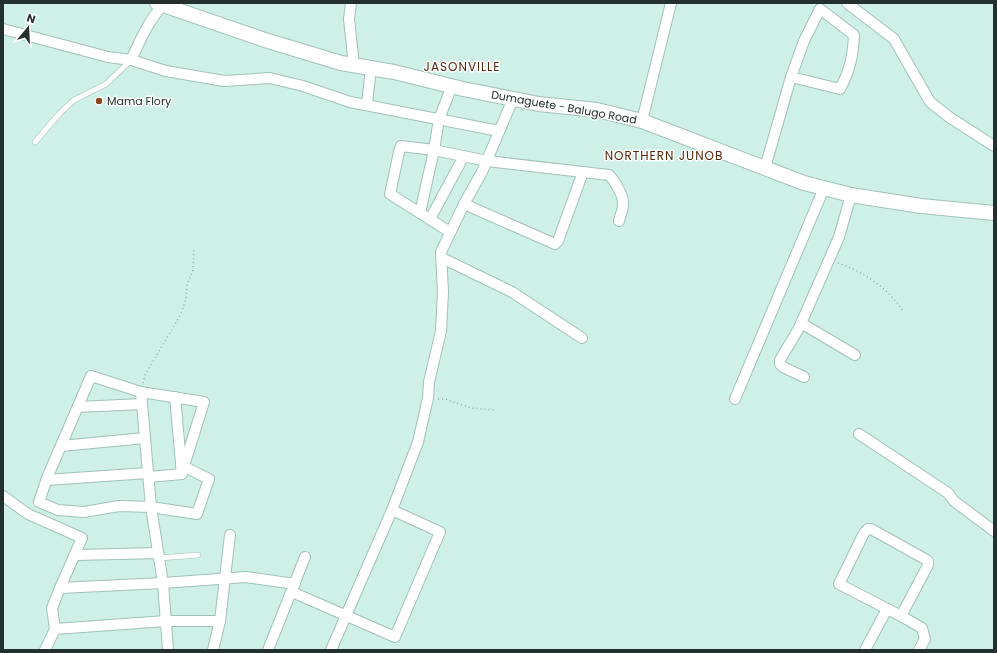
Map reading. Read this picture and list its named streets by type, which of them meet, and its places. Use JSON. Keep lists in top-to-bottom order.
{
  "streets": {
    "street": ["Dumaguete - Balugo Road"]
  },
  "districts": ["JASONVILLE", "NORTHERN JUNOB"],
  "places": ["Mama Flory"],
  "north": "top"
}
